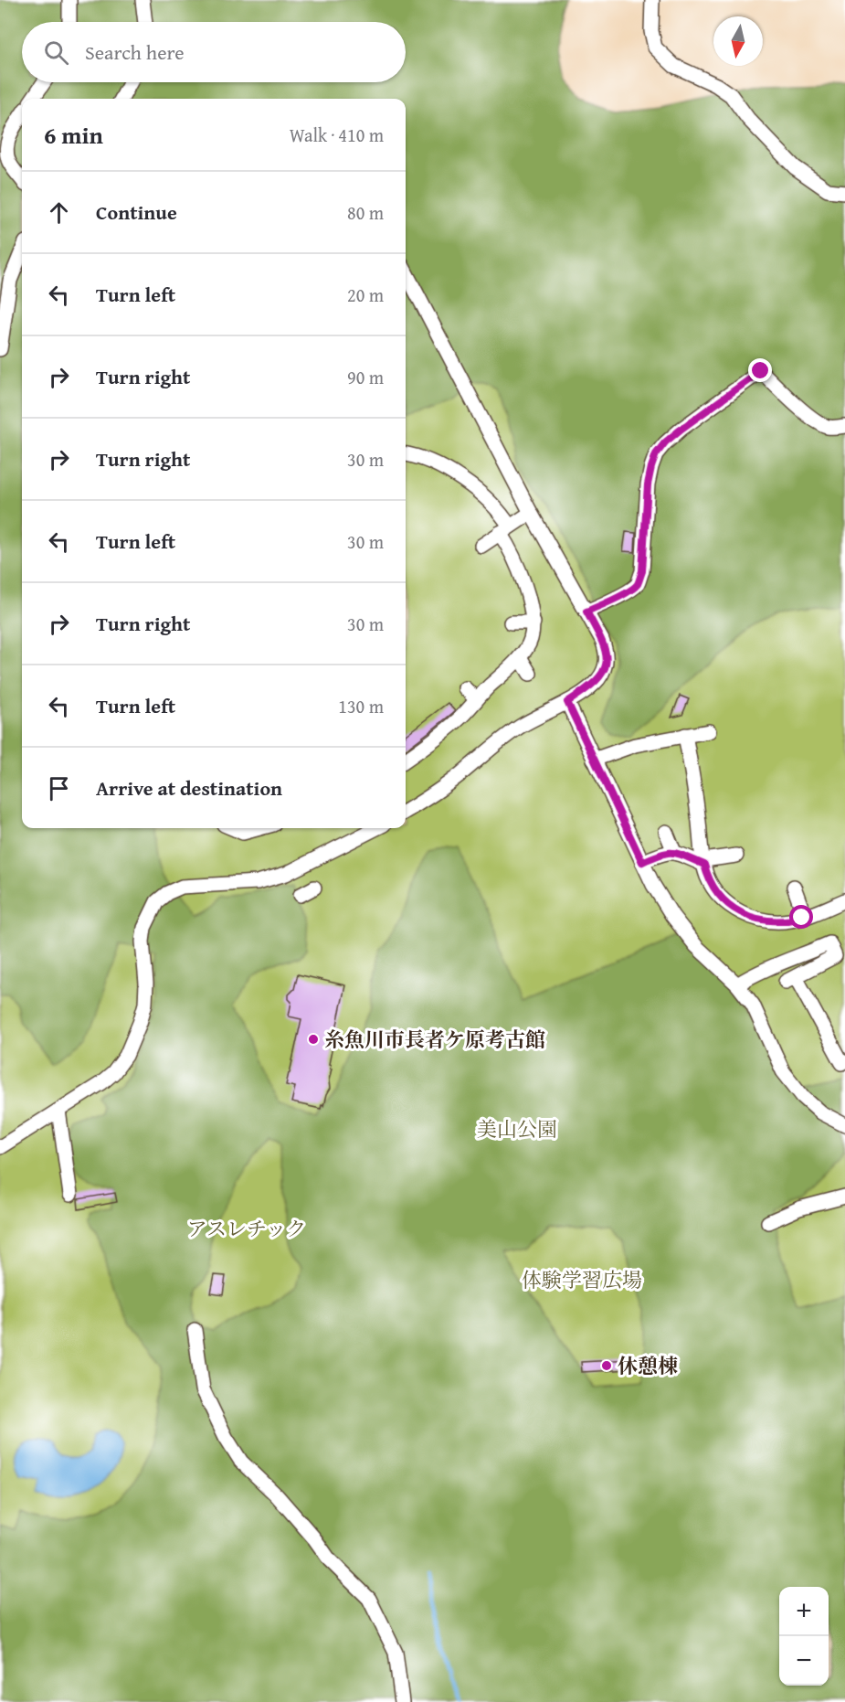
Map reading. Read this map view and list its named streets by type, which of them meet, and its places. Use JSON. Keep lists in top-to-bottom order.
{
  "parks": ["美山公園", "アスレチック", "体験学習広場"],
  "places": ["糸魚川市長者ケ原考古館", "休憩棟"],
  "north": "bottom",
  "page": {
    "search": "Search here",
    "heading": ["6 min", "Walk · 410 m"],
    "list": [
      ["Continue", "80 m"],
      ["Turn left", "20 m"],
      ["Turn right", "90 m"],
      ["Turn right", "30 m"],
      ["Turn left", "30 m"],
      ["Turn right", "30 m"],
      ["Turn left", "130 m"],
      "Arrive at destination"
    ],
    "map_buttons": ["+", "−"]
  }
}
